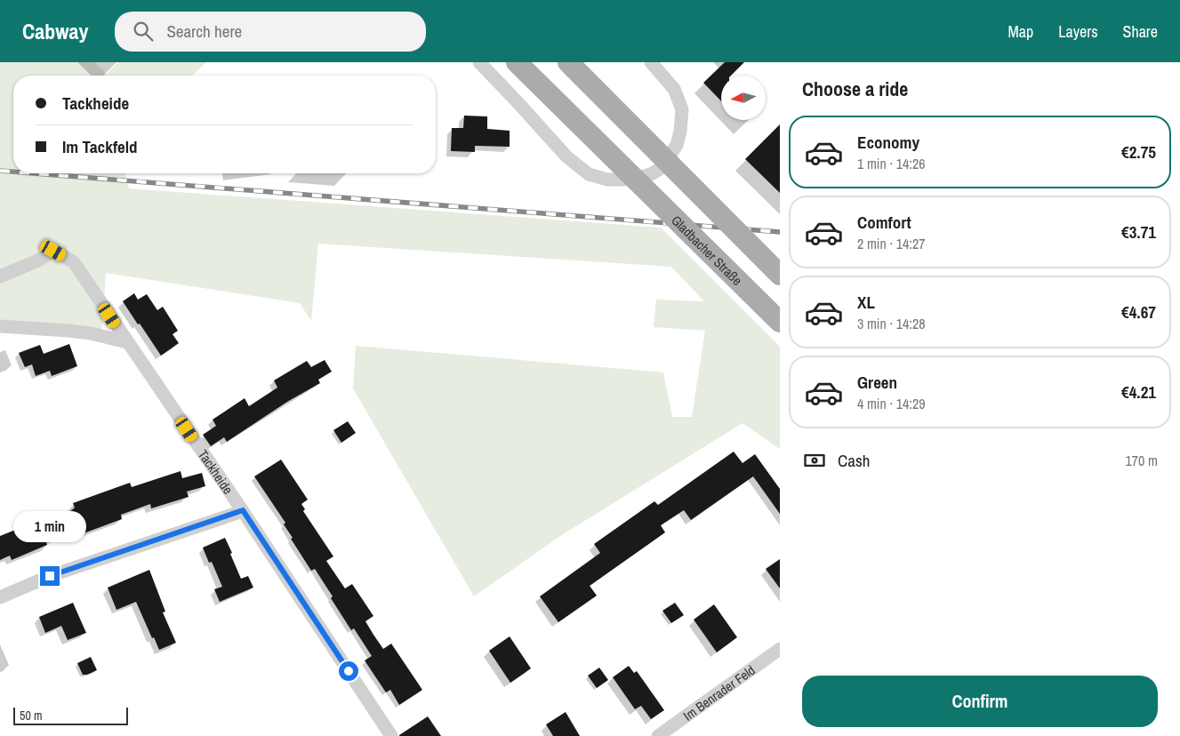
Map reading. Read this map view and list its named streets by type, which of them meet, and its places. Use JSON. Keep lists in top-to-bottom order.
{
  "streets": {
    "main road": ["Gladbacher Straße"],
    "street": ["Tackheide", "Im Benrader Feld"]
  },
  "scale_bar": "50 m",
  "north": "left",
  "page": {
    "header": "Cabway",
    "search": "Search here",
    "nav": ["Map", "Layers", "Share"],
    "heading": "Choose a ride",
    "banner": ["Tackheide", "Im Tackfeld"],
    "list": [
      {
        "name": "Economy",
        "note": "1 min · 14:26",
        "value": "€2.75"
      },
      {
        "name": "Comfort",
        "note": "2 min · 14:27",
        "value": "€3.71"
      },
      {
        "name": "XL",
        "note": "3 min · 14:28",
        "value": "€4.67"
      },
      {
        "name": "Green",
        "note": "4 min · 14:29",
        "value": "€4.21"
      }
    ],
    "pay": ["Cash", "170 m"],
    "bubble": "1 min",
    "buttons": "Confirm",
    "scale": "50 m"
  }
}
